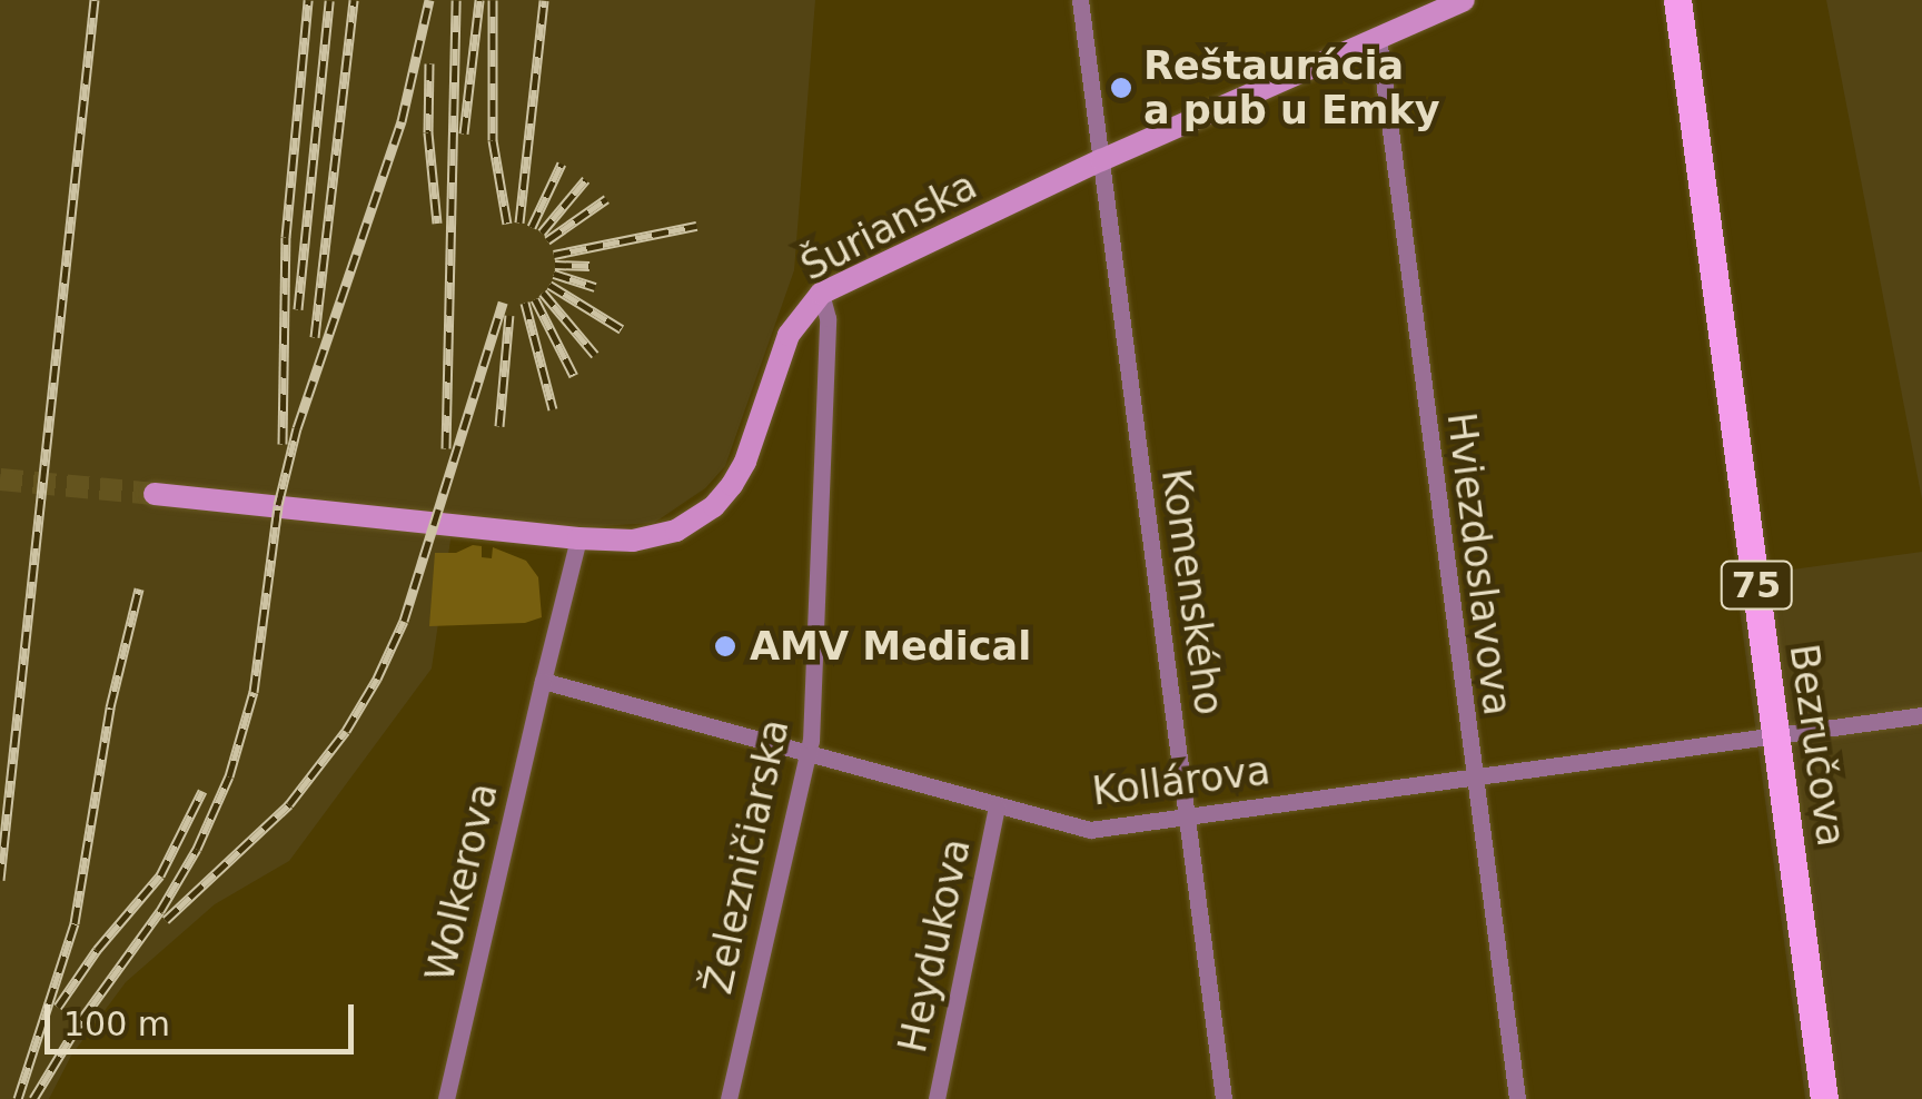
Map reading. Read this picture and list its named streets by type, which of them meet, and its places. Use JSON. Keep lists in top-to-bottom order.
{
  "streets": {
    "main road": ["75", "Bezručova"],
    "street": [
      "Šurianska",
      "Hviezdoslavova",
      "Komenského",
      "Kollárova",
      "Železničiarska",
      "Wolkerova",
      "Heydukova"
    ]
  },
  "crossings": [
    ["Šurianska", "Hviezdoslavova"],
    ["Šurianska", "Komenského"],
    ["Šurianska", "Železničiarska"],
    ["Hviezdoslavova", "Kollárova"],
    ["Komenského", "Kollárova"],
    ["Bezručova", "Kollárova"],
    ["Kollárova", "Železničiarska"],
    ["Kollárova", "Wolkerova"],
    ["Kollárova", "Heydukova"]
  ],
  "places": ["Reštaurácia a pub u Emky", "AMV Medical"],
  "scale_bar": "100 m"
}
